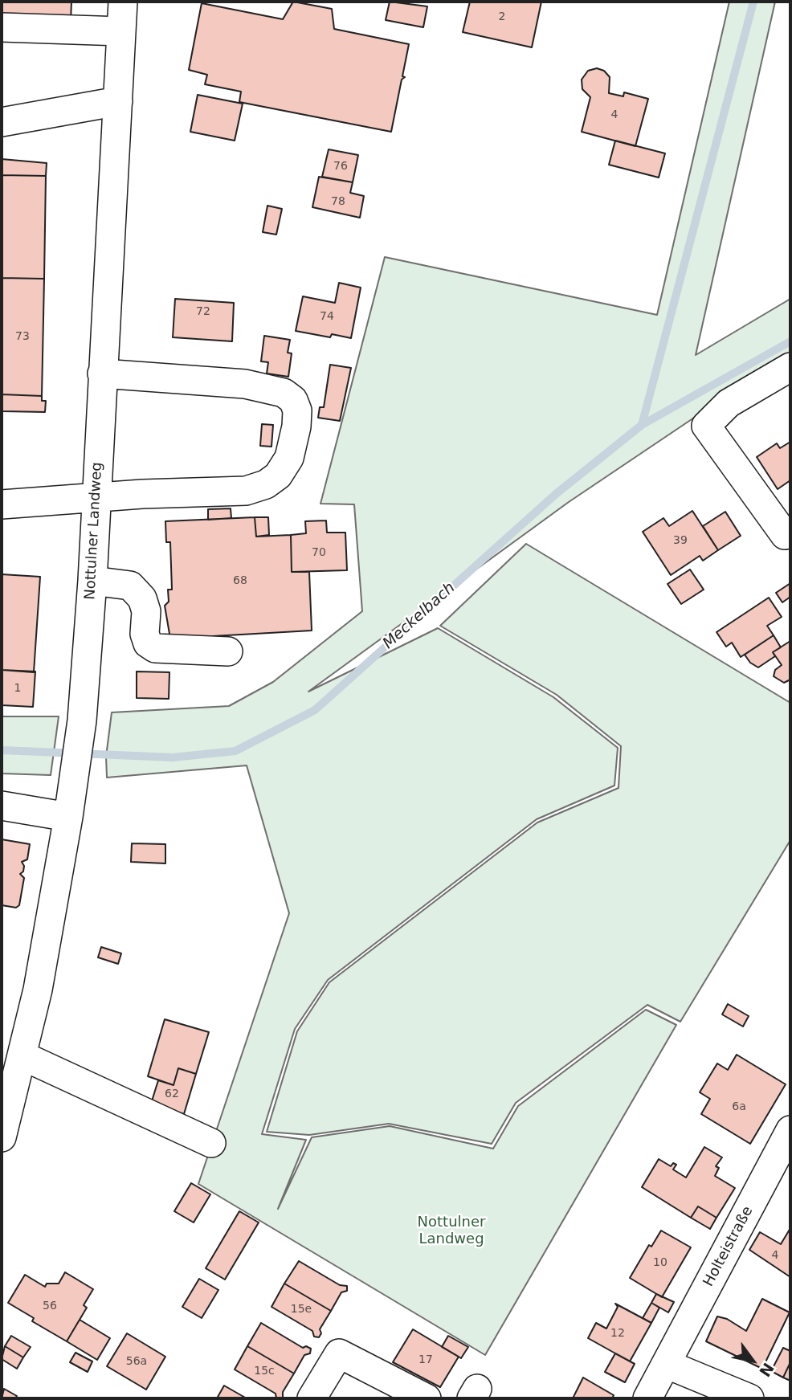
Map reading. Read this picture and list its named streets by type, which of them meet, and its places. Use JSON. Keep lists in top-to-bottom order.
{
  "streets": {
    "street": ["Nottulner Landweg", "Holteistraße"]
  },
  "water": ["Meckelbach"],
  "parks": ["Nottulner Landweg"],
  "house_numbers": [
    "2",
    "4",
    "76",
    "78",
    "72",
    "74",
    "73",
    "39",
    "70",
    "68",
    "1",
    "62",
    "6a",
    "4",
    "10",
    "56",
    "15e",
    "12",
    "17",
    "56a",
    "15c"
  ],
  "north": "bottom right"
}
